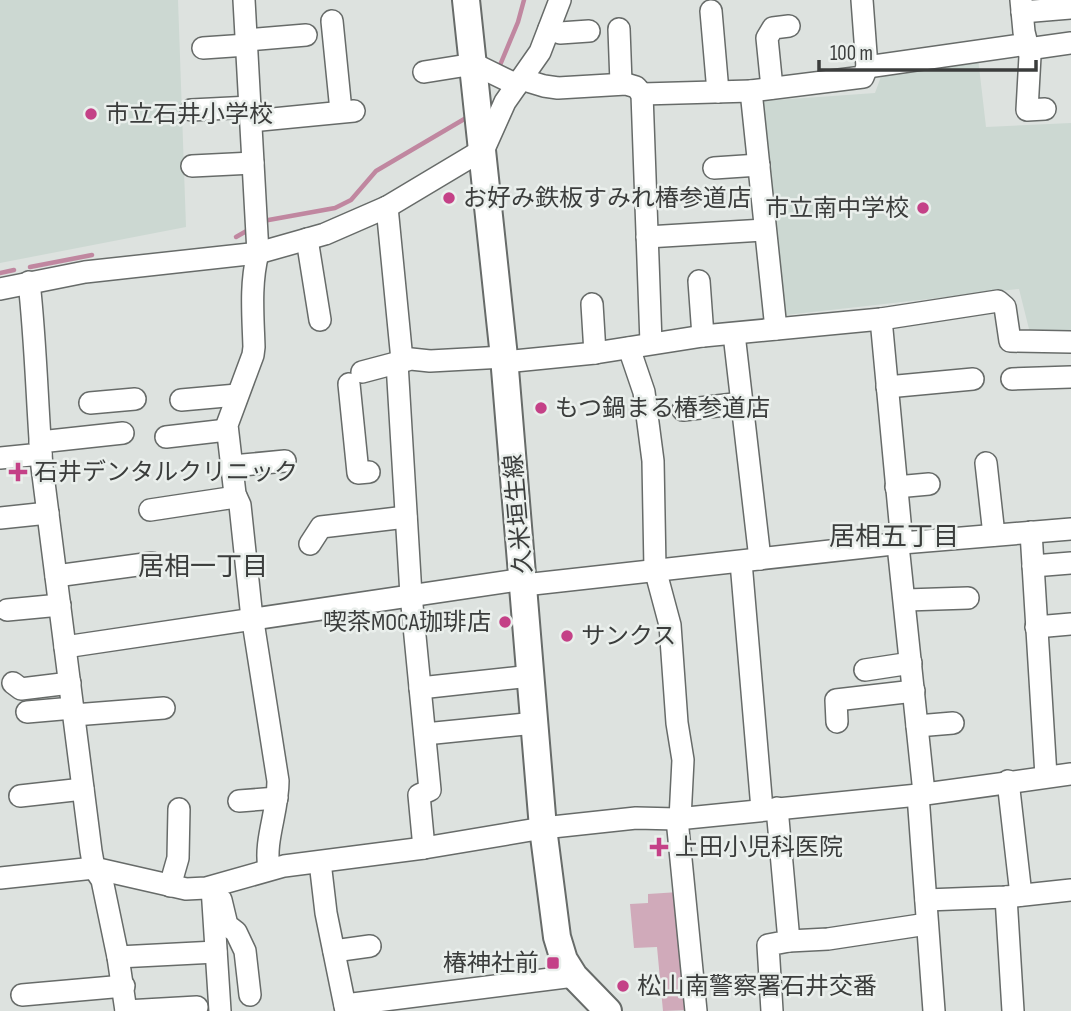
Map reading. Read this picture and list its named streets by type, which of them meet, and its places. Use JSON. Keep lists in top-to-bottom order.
{
  "streets": {
    "main road": ["久米垣生線"]
  },
  "districts": ["居相五丁目", "居相一丁目"],
  "places": {
    "other": [
      "市立石井小学校",
      "お好み鉄板すみれ椿参道店",
      "市立南中学校",
      "もつ鍋まる椿参道店",
      "喫茶MOCA珈琲店",
      "サンクス",
      "松山南警察署石井交番"
    ],
    "health": ["石井デンタルクリニック", "上田小児科医院"],
    "transit": ["椿神社前"]
  },
  "scale_bar": "100 m"
}
